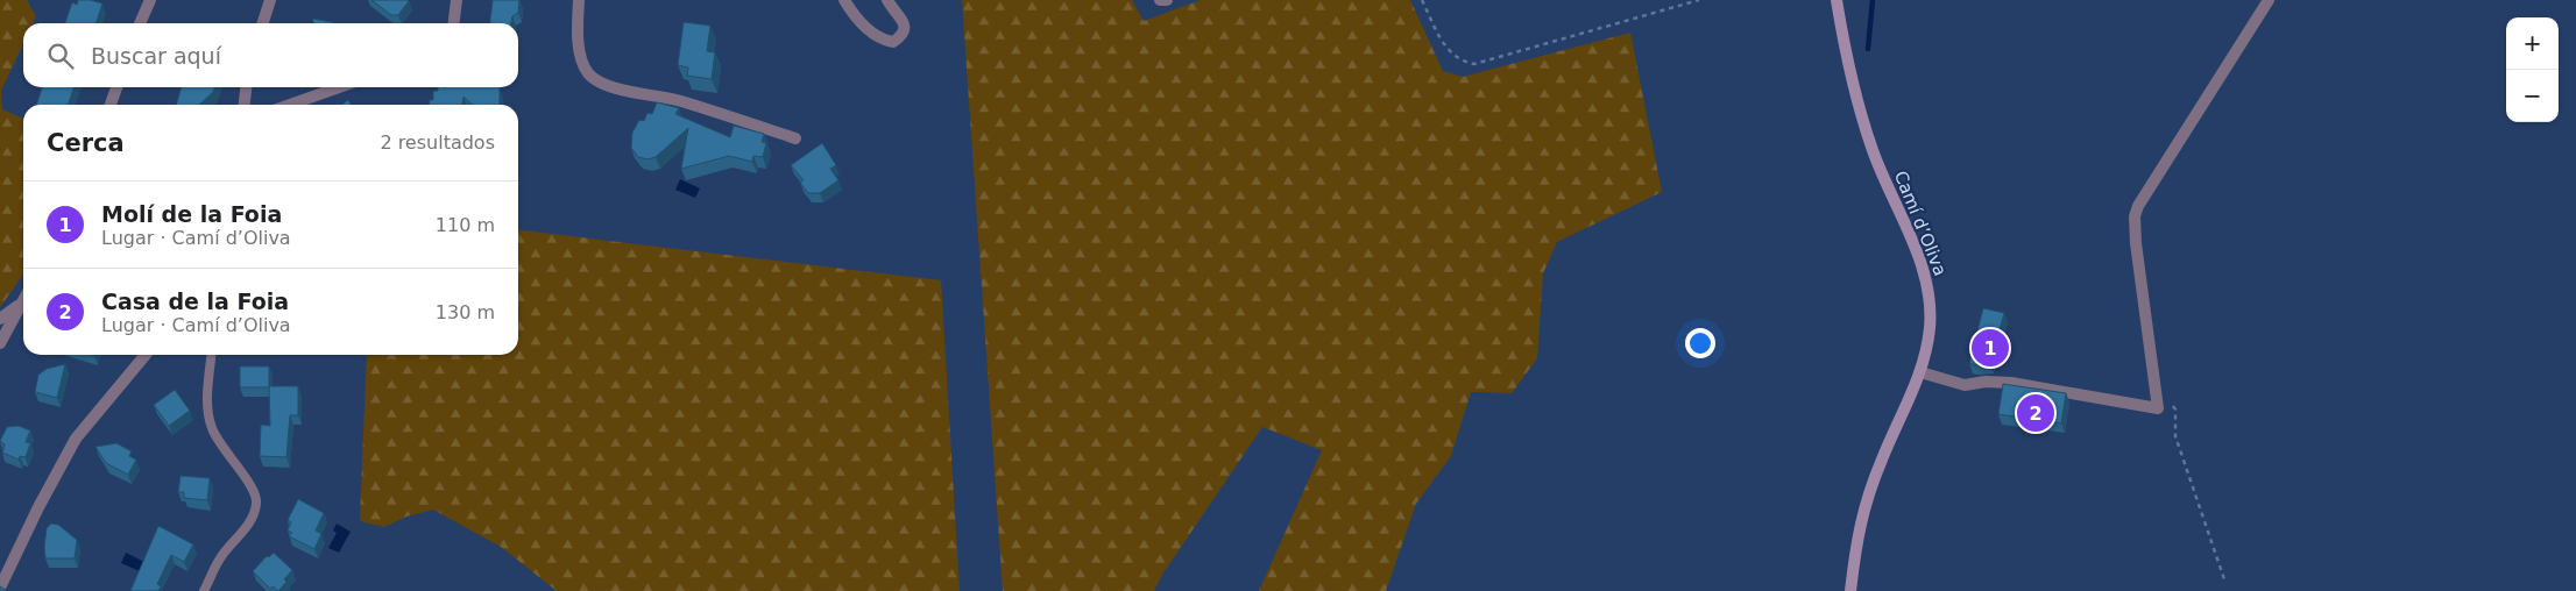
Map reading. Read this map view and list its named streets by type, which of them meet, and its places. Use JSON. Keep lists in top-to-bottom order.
{
  "streets": {
    "street": ["Camí d’Oliva"]
  },
  "page": {
    "map_buttons": ["+", "−"],
    "search": "Buscar aquí",
    "heading": ["Cerca", "2 resultados"],
    "list": [
      {
        "mark": "1",
        "name": "Molí de la Foia",
        "note": "Lugar · Camí d’Oliva",
        "value": "110 m"
      },
      {
        "mark": "2",
        "name": "Casa de la Foia",
        "note": "Lugar · Camí d’Oliva",
        "value": "130 m"
      }
    ],
    "pins": ["1", "2"]
  }
}
